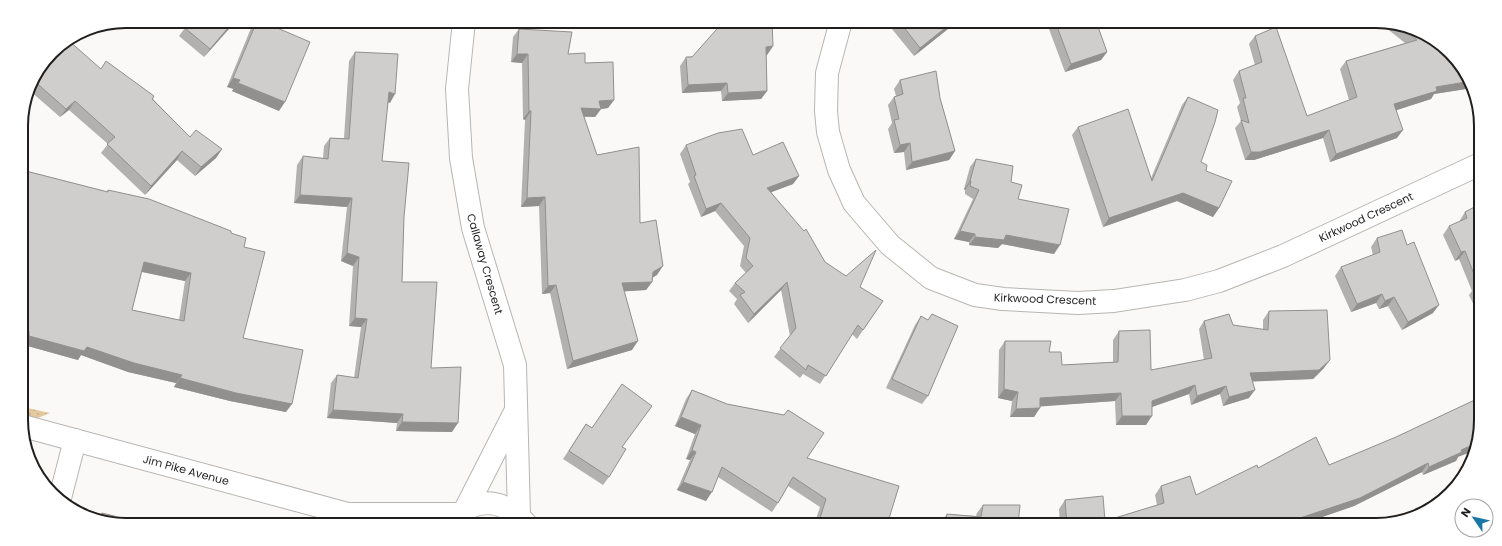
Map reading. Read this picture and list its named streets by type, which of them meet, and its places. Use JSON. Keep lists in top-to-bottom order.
{
  "streets": {
    "street": ["Kirkwood Crescent", "Callaway Crescent", "Jim Pike Avenue"]
  },
  "crossings": [
    ["Callaway Crescent", "Jim Pike Avenue"]
  ],
  "north": "top left"
}
